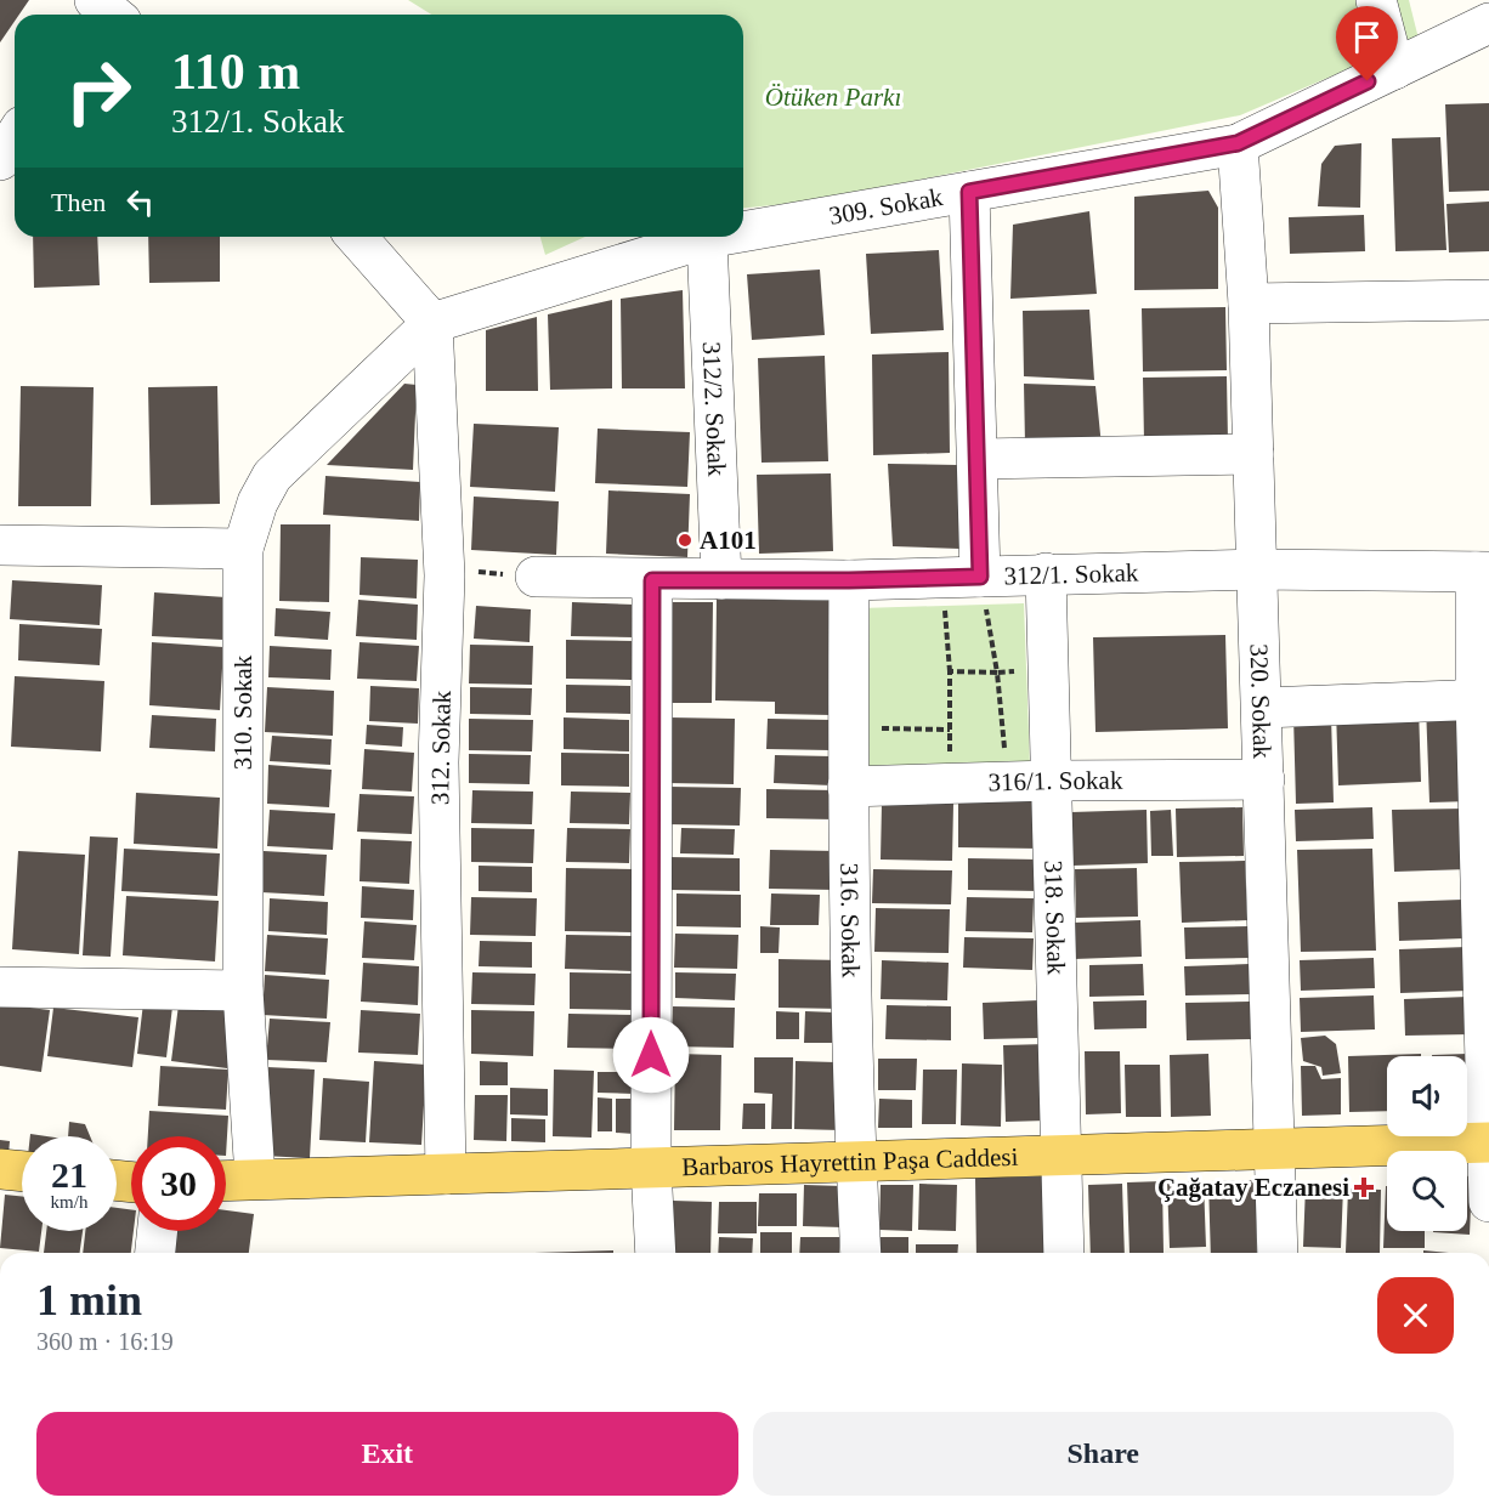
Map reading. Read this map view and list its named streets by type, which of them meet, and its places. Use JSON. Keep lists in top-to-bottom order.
{
  "streets": {
    "main road": ["Barbaros Hayrettin Paşa Caddesi"],
    "street": [
      "309. Sokak",
      "312/2. Sokak",
      "312/1. Sokak",
      "320. Sokak",
      "310. Sokak",
      "312. Sokak",
      "316/1. Sokak",
      "318. Sokak",
      "316. Sokak"
    ]
  },
  "crossings": [
    ["309. Sokak", "312/2. Sokak"],
    ["309. Sokak", "320. Sokak"],
    ["309. Sokak", "310. Sokak"],
    ["309. Sokak", "312. Sokak"],
    ["312/2. Sokak", "312/1. Sokak"],
    ["312/1. Sokak", "320. Sokak"],
    ["312/1. Sokak", "318. Sokak"],
    ["312/1. Sokak", "316. Sokak"],
    ["320. Sokak", "316/1. Sokak"],
    ["320. Sokak", "Barbaros Hayrettin Paşa Caddesi"],
    ["310. Sokak", "312. Sokak"],
    ["310. Sokak", "Barbaros Hayrettin Paşa Caddesi"],
    ["312. Sokak", "Barbaros Hayrettin Paşa Caddesi"],
    ["316/1. Sokak", "318. Sokak"],
    ["316/1. Sokak", "316. Sokak"],
    ["318. Sokak", "Barbaros Hayrettin Paşa Caddesi"],
    ["316. Sokak", "Barbaros Hayrettin Paşa Caddesi"]
  ],
  "parks": ["Ötüken Parkı"],
  "places": {
    "other": ["A101"],
    "health": ["Çağatay Eczanesi"]
  },
  "page": {
    "turn": ["110 m", "312/1. Sokak"],
    "then": "Then",
    "speed": "21 km/h",
    "limit": "30",
    "heading": ["1 min", "360 m · 16:19"],
    "buttons": ["Exit", "Share"]
  }
}
